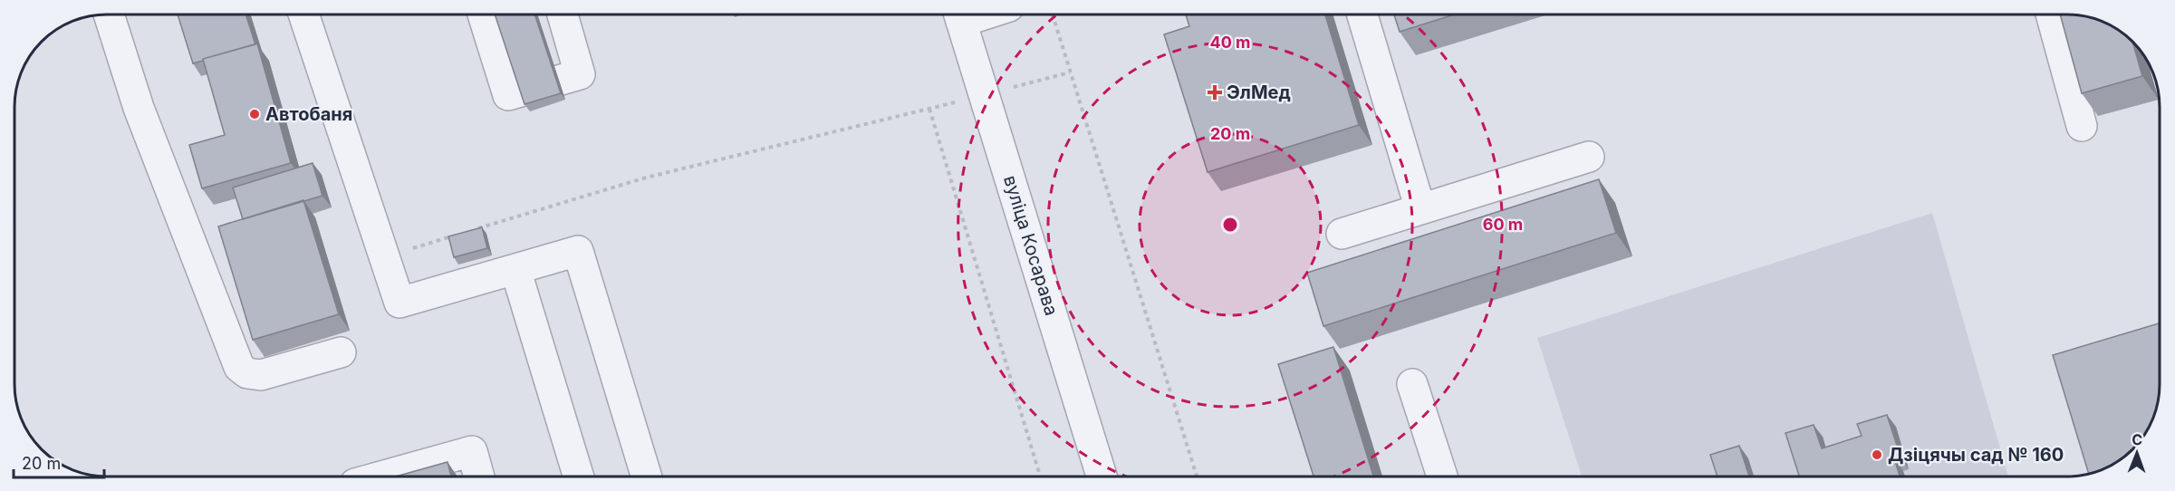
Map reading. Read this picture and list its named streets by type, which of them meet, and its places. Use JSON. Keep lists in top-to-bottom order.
{
  "streets": {
    "street": ["вуліца Косарава"]
  },
  "places": {
    "health": ["ЭлМед"],
    "other": ["Автобаня", "Дзіцячы сад № 160"]
  },
  "scale_bar": "20 m",
  "north": "top",
  "rings": ["40 m", "20 m", "60 m"]
}
